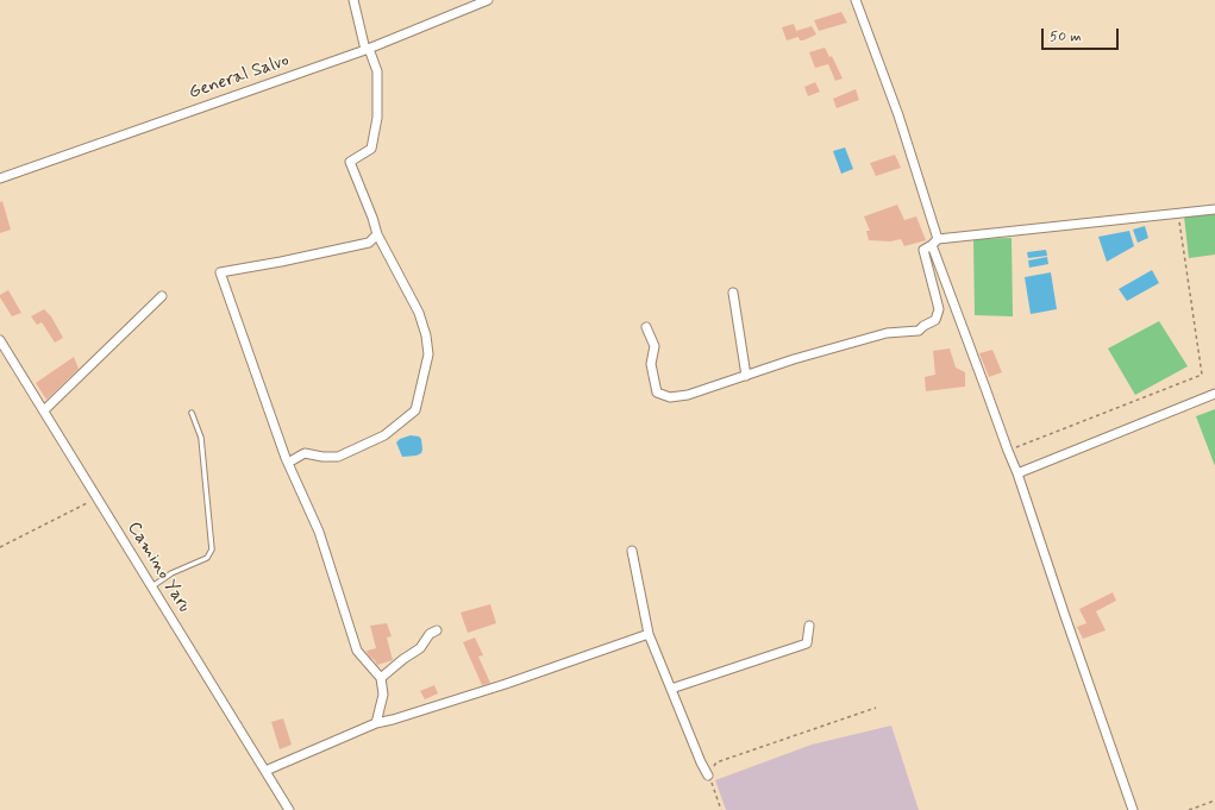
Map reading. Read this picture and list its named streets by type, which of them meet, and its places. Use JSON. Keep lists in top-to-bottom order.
{
  "streets": {
    "street": ["General Salvo", "Camino Yaru"]
  },
  "scale_bar": "50 m"
}
